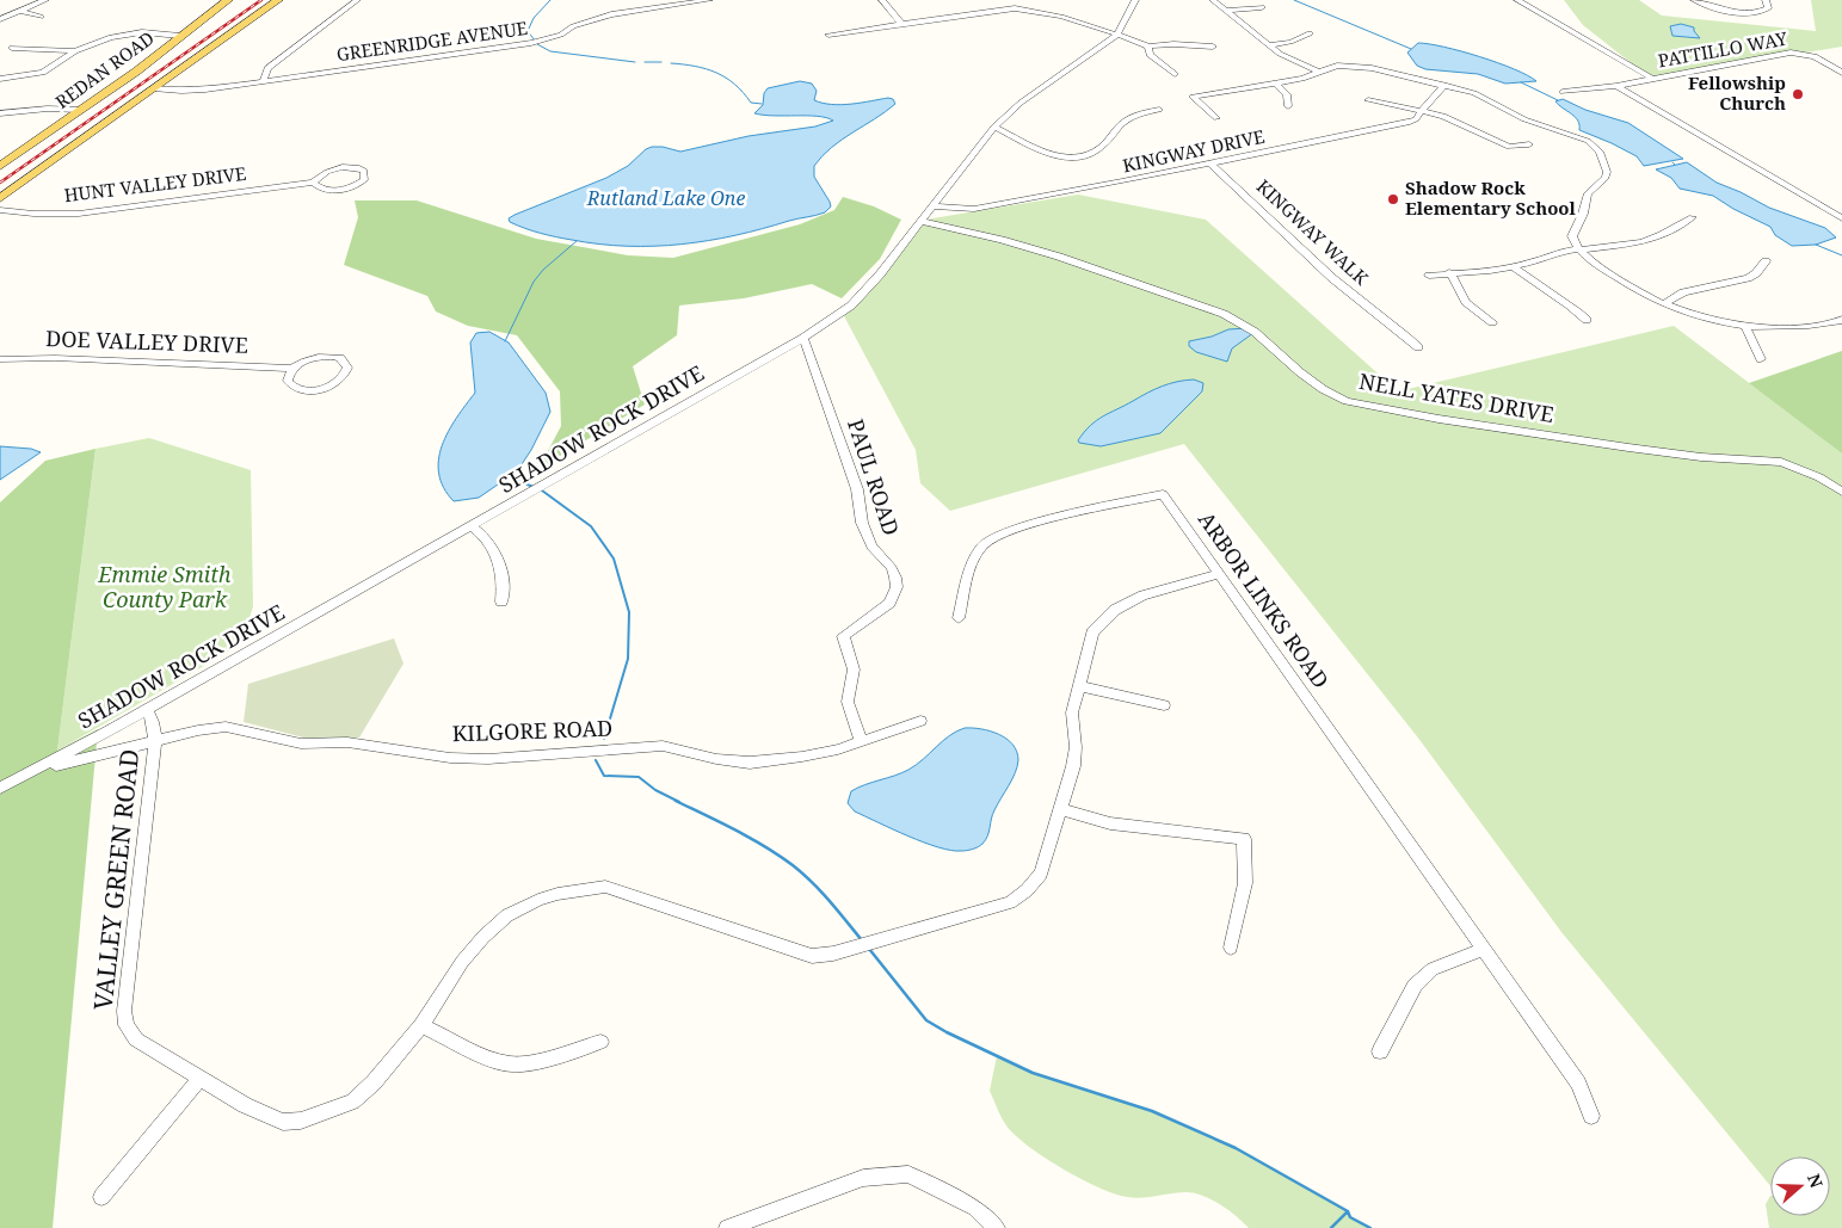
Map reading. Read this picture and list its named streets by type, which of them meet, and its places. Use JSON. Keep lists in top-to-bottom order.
{
  "streets": {
    "main road": ["REDAN ROAD"],
    "street": [
      "GREENRIDGE AVENUE",
      "PATTILLO WAY",
      "KINGWAY DRIVE",
      "HUNT VALLEY DRIVE",
      "KINGWAY WALK",
      "DOE VALLEY DRIVE",
      "NELL YATES DRIVE",
      "SHADOW ROCK DRIVE",
      "PAUL ROAD",
      "ARBOR LINKS ROAD",
      "KILGORE ROAD",
      "VALLEY GREEN ROAD"
    ]
  },
  "crossings": [
    ["KINGWAY DRIVE", "KINGWAY WALK"],
    ["KINGWAY DRIVE", "SHADOW ROCK DRIVE"],
    ["NELL YATES DRIVE", "SHADOW ROCK DRIVE"],
    ["SHADOW ROCK DRIVE", "PAUL ROAD"],
    ["SHADOW ROCK DRIVE", "KILGORE ROAD"],
    ["SHADOW ROCK DRIVE", "VALLEY GREEN ROAD"],
    ["PAUL ROAD", "KILGORE ROAD"],
    ["ARBOR LINKS ROAD", "VALLEY GREEN ROAD"],
    ["KILGORE ROAD", "VALLEY GREEN ROAD"]
  ],
  "water": ["Rutland Lake One"],
  "parks": ["Emmie Smith County Park"],
  "places": ["Fellowship Church", "Shadow Rock Elementary School"],
  "north": "right"
}
